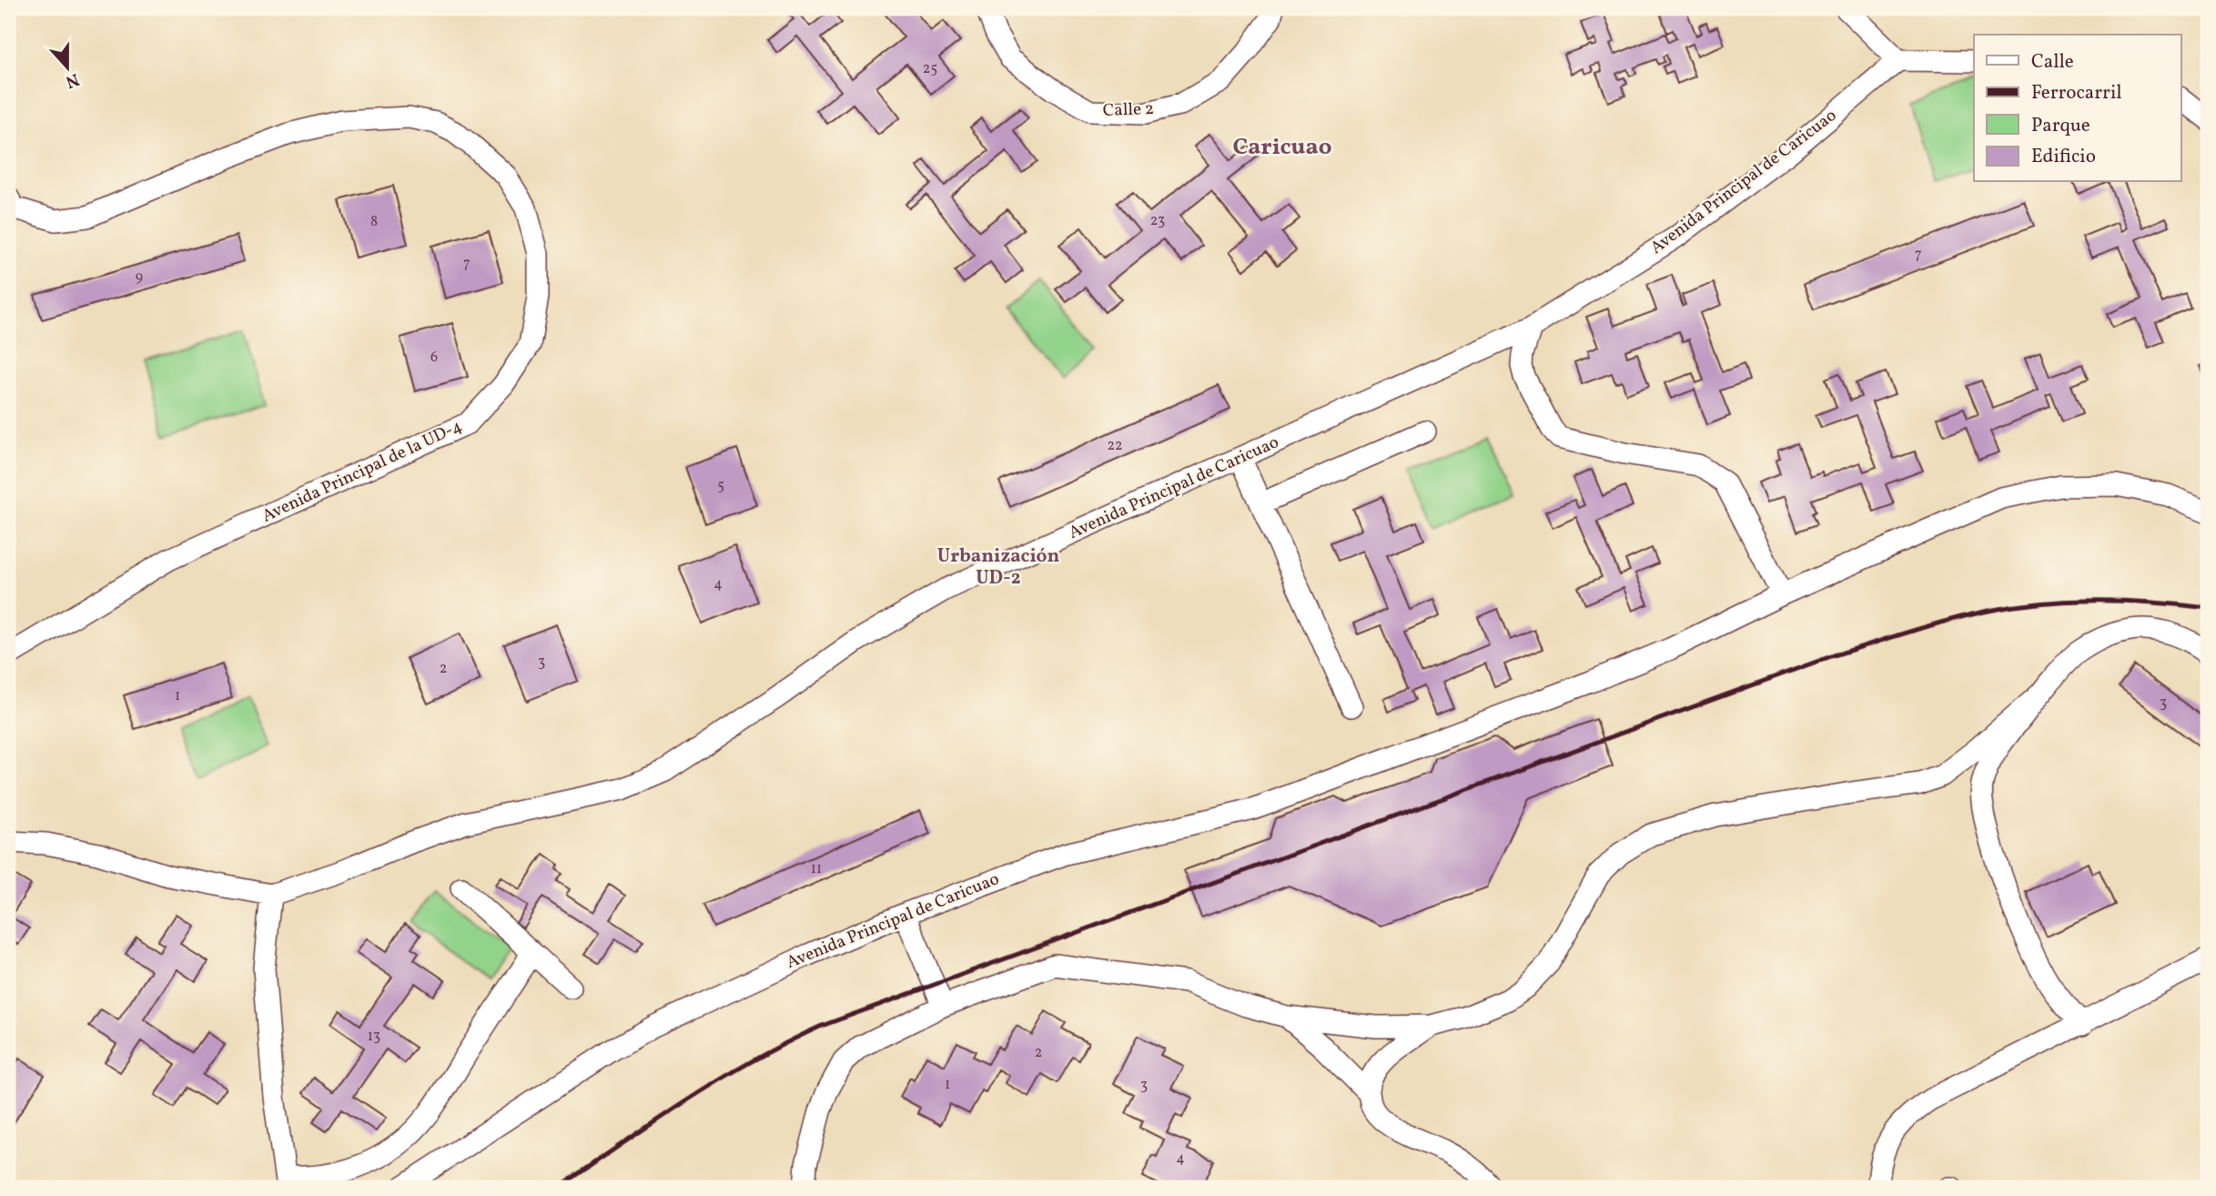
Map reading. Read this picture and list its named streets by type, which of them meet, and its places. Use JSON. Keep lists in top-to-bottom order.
{
  "streets": {
    "street": ["Calle 2", "Avenida Principal de Caricuao", "Avenida Principal de la UD-4"]
  },
  "districts": ["Caricuao", "Urbanización UD-2"],
  "house_numbers": [
    "25",
    "23",
    "8",
    "7",
    "7",
    "9",
    "6",
    "22",
    "5",
    "4",
    "3",
    "2",
    "1",
    "3",
    "11",
    "13",
    "2",
    "1",
    "3",
    "4"
  ],
  "legend": [
    "Calle",
    "Ferrocarril",
    "Parque",
    "Edificio"
  ],
  "north": "bottom"
}
